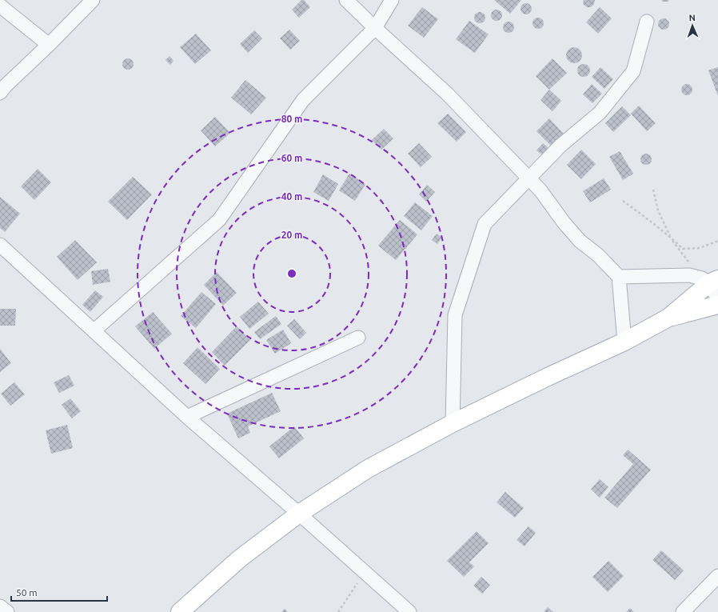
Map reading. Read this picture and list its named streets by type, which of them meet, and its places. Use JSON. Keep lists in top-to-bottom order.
{
  "scale_bar": "50 m",
  "north": "top",
  "rings": [
    "80 m",
    "60 m",
    "40 m",
    "20 m"
  ]
}
